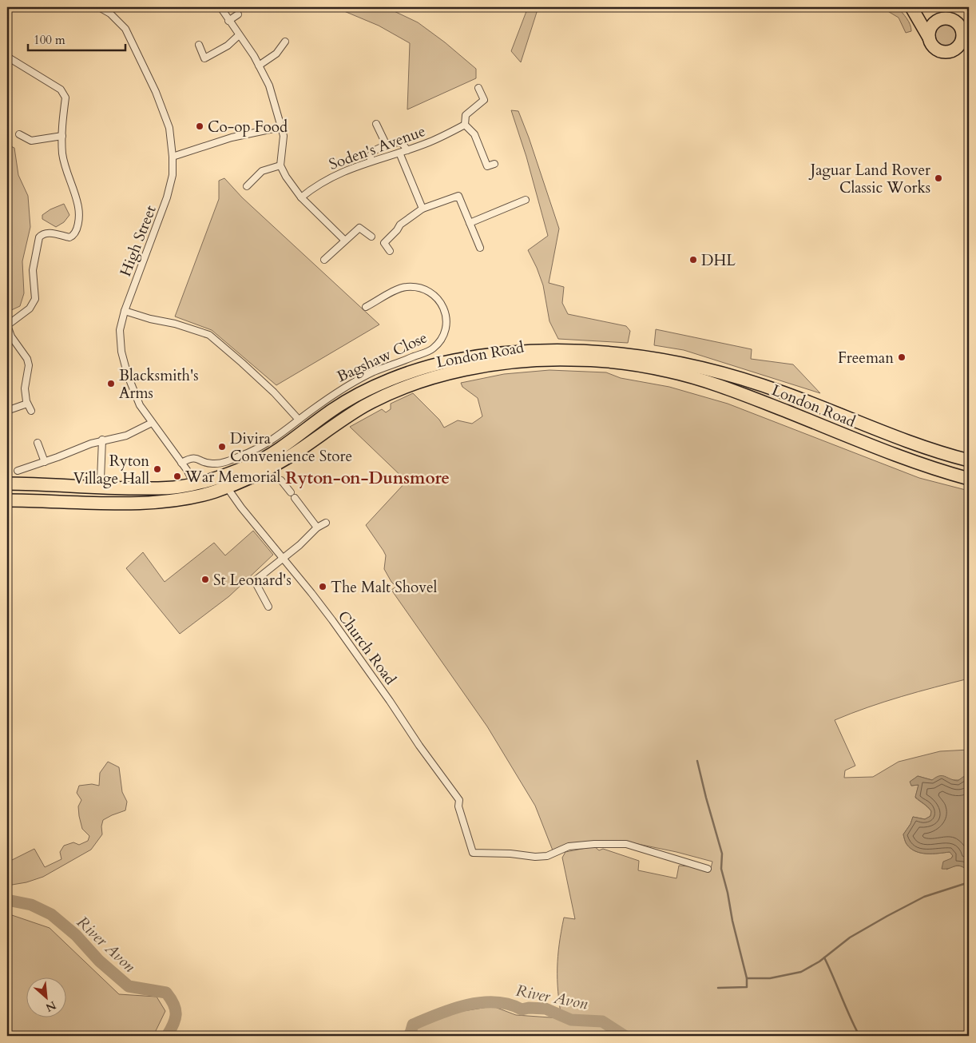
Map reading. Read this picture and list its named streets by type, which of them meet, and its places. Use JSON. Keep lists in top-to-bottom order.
{
  "streets": {
    "highway": ["London Road"],
    "street": [
      "Soden's Avenue",
      "High Street",
      "Bagshaw Close",
      "Church Road"
    ]
  },
  "crossings": [
    ["High Street", "London Road"],
    ["High Street", "Bagshaw Close"],
    ["London Road", "Church Road"]
  ],
  "districts": ["Ryton-on-Dunsmore"],
  "water": ["River Avon"],
  "places": [
    "Co-op Food",
    "Jaguar Land Rover Classic Works",
    "DHL",
    "Freeman",
    "Blacksmith's Arms",
    "Divira Convenience Store",
    "Ryton Village Hall",
    "War Memorial",
    "St Leonard's",
    "The Malt Shovel"
  ],
  "scale_bar": "100 m",
  "north": "bottom right"
}
